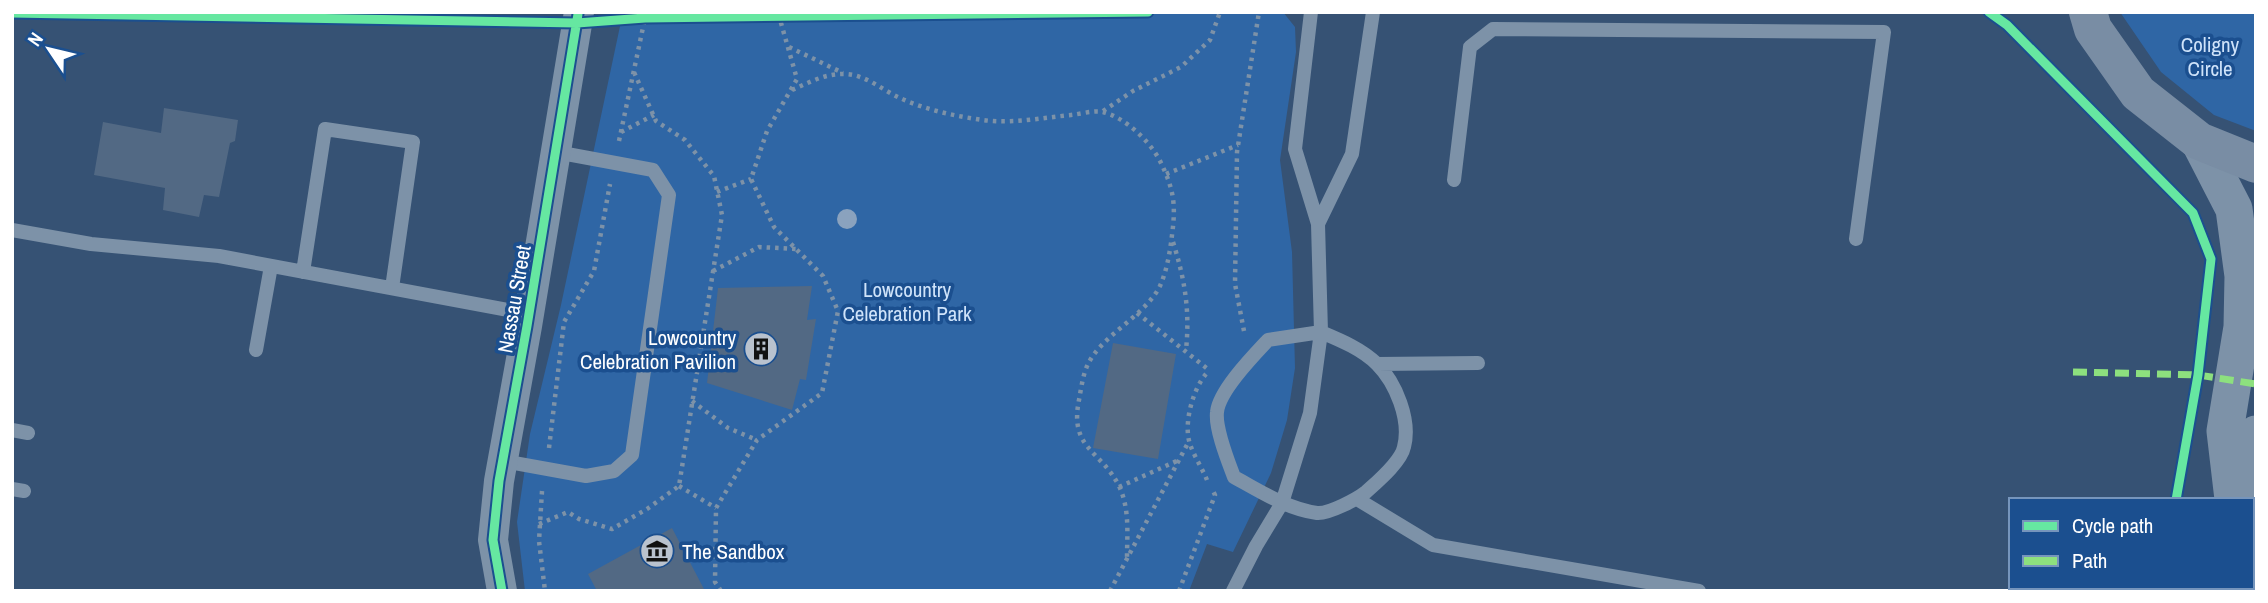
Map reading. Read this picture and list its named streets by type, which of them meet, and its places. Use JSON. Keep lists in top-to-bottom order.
{
  "streets": {
    "street": ["Nassau Street"]
  },
  "parks": ["Coligny Circle", "Lowcountry Celebration Park"],
  "places": {
    "building": ["Lowcountry Celebration Pavilion"],
    "museum": ["The Sandbox"]
  },
  "legend": ["Cycle path", "Path"],
  "north": "top left"
}
